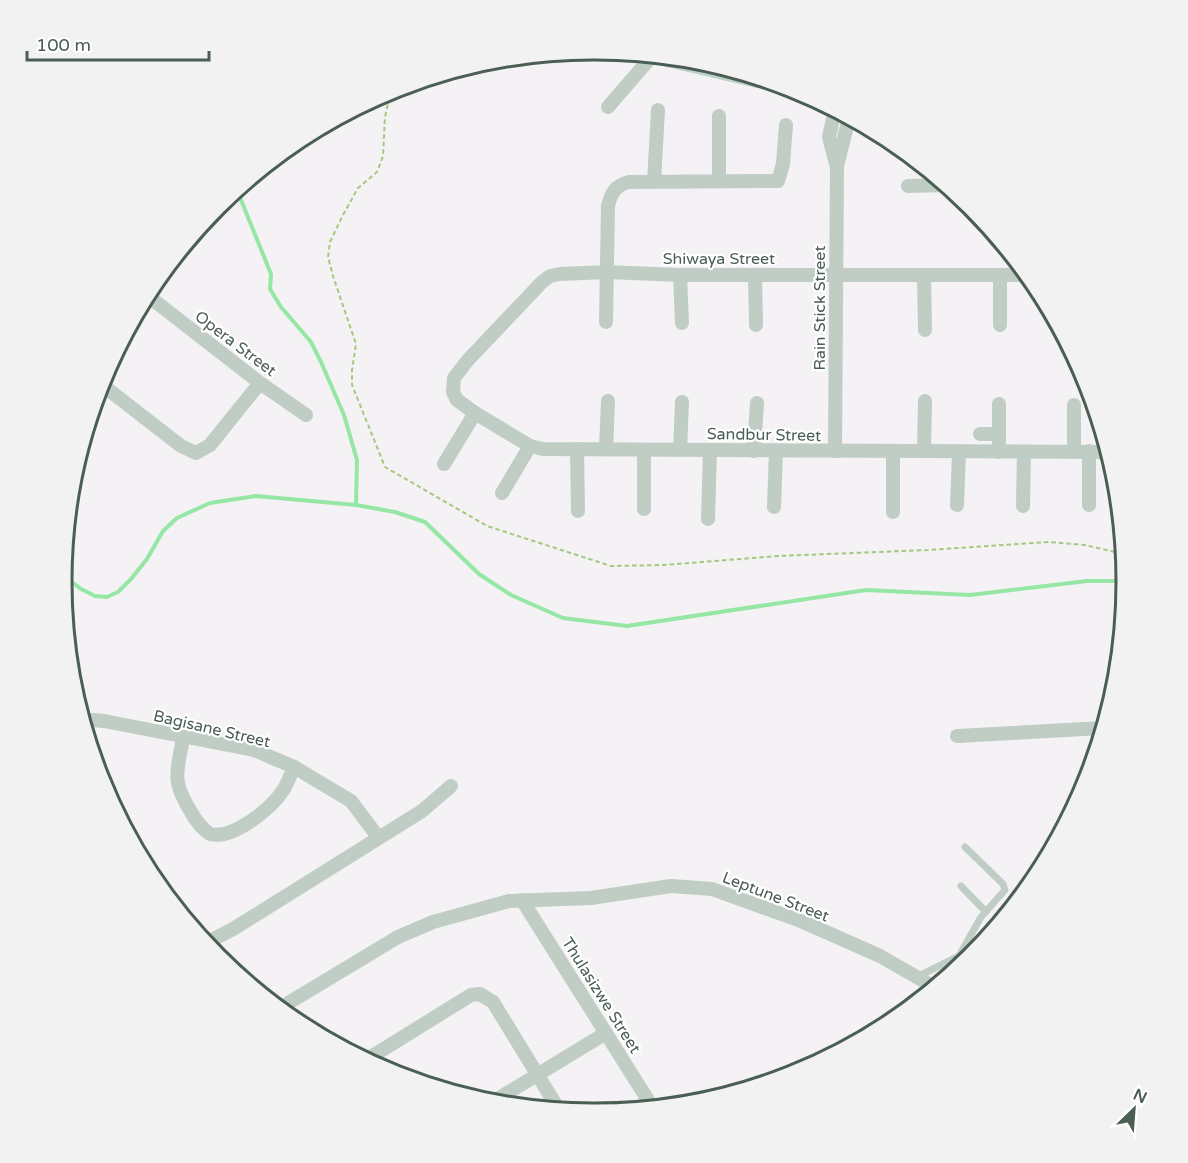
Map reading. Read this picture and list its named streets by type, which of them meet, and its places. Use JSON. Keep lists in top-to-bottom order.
{
  "streets": {
    "street": [
      "Shiwaya Street",
      "Rain Stick Street",
      "Opera Street",
      "Sandbur Street",
      "Bagisane Street",
      "Leptune Street",
      "Thulasizwe Street"
    ]
  },
  "crossings": [
    ["Shiwaya Street", "Rain Stick Street"],
    ["Shiwaya Street", "Sandbur Street"],
    ["Rain Stick Street", "Sandbur Street"],
    ["Leptune Street", "Thulasizwe Street"]
  ],
  "scale_bar": "100 m",
  "north": "top right"
}
